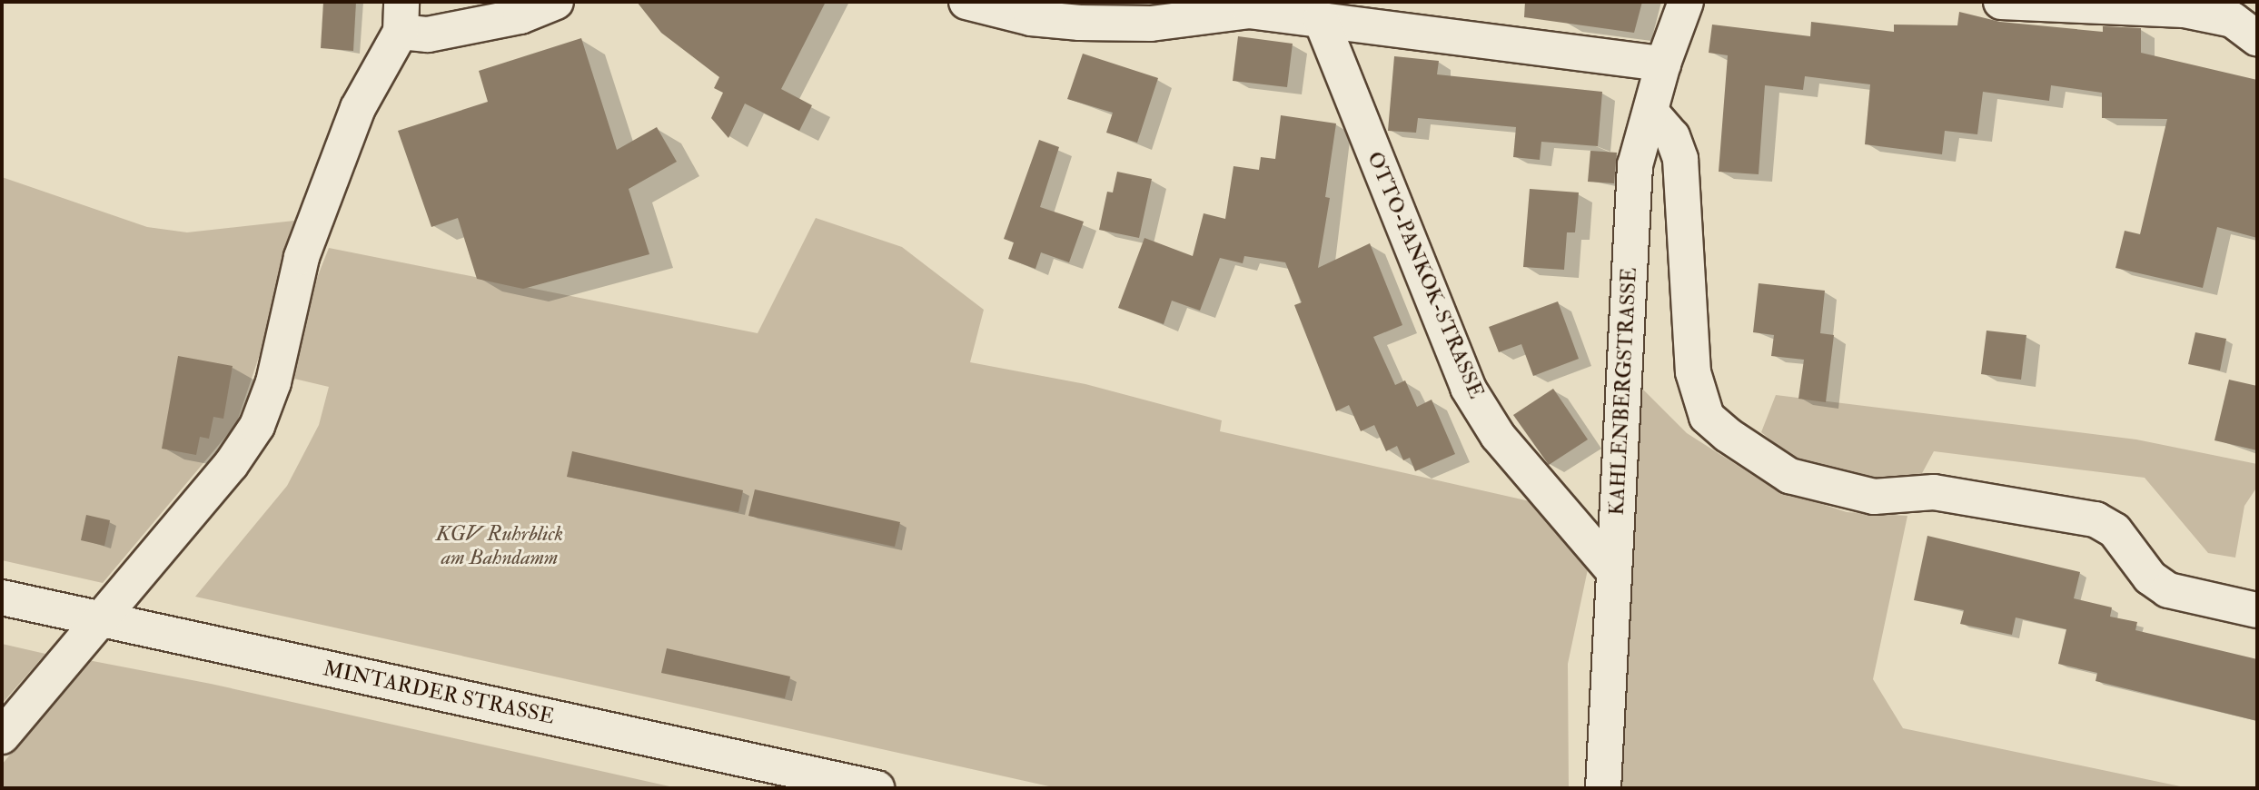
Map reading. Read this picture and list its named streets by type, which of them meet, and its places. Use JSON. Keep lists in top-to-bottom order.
{
  "streets": {
    "street": ["OTTO-PANKOK-STRASSE", "KAHLENBERGSTRASSE", "MINTARDER STRASSE"]
  },
  "crossings": [
    ["OTTO-PANKOK-STRASSE", "KAHLENBERGSTRASSE"]
  ],
  "parks": ["KGV Ruhrblick am Bahndamm"]
}
